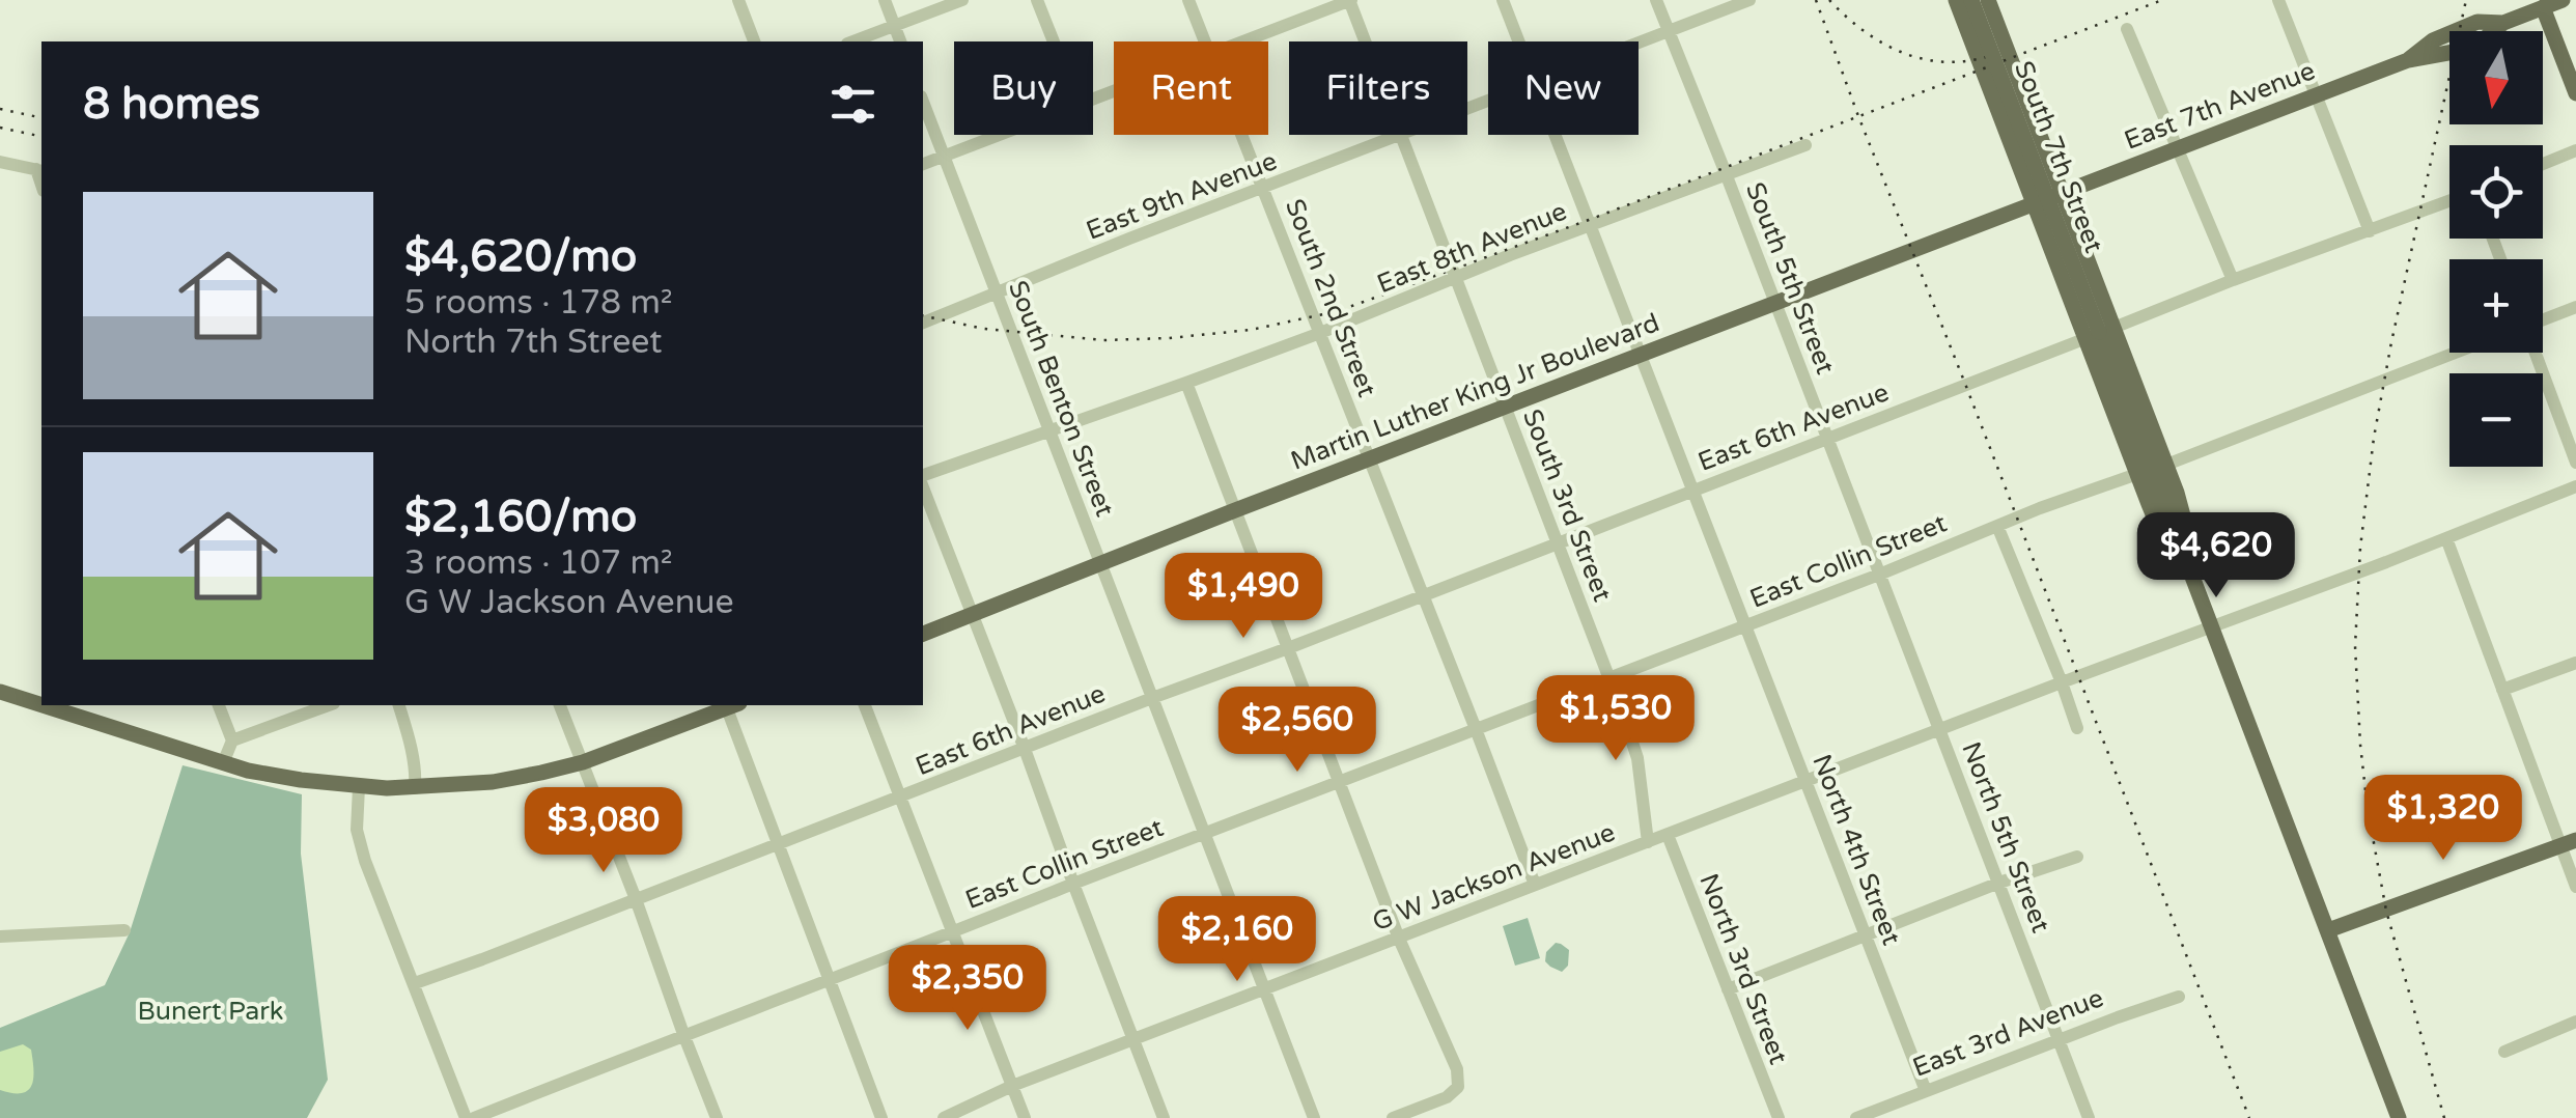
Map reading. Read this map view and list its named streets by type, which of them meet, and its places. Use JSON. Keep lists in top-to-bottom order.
{
  "streets": {
    "main road": ["East 7th Avenue", "South 7th Street", "Martin Luther King Jr Boulevard"],
    "street": [
      "East 9th Avenue",
      "East 8th Avenue",
      "South 5th Street",
      "South 2nd Street",
      "South Benton Street",
      "East 6th Avenue",
      "South 3rd Street",
      "East Collin Street",
      "North 5th Street",
      "North 4th Street",
      "G W Jackson Avenue",
      "North 3rd Street",
      "East 3rd Avenue"
    ]
  },
  "crossings": [
    ["East 7th Avenue", "Martin Luther King Jr Boulevard"],
    ["South 7th Street", "East 6th Avenue"],
    ["East 9th Avenue", "South 5th Street"],
    ["East 9th Avenue", "South 2nd Street"],
    ["East 9th Avenue", "South Benton Street"],
    ["East 8th Avenue", "South 5th Street"],
    ["East 8th Avenue", "South 2nd Street"],
    ["East 8th Avenue", "South Benton Street"],
    ["East 8th Avenue", "South 3rd Street"],
    ["East 8th Avenue", "North 4th Street"],
    ["South 5th Street", "Martin Luther King Jr Boulevard"],
    ["South 5th Street", "East 6th Avenue"],
    ["South 5th Street", "East Collin Street"],
    ["South 5th Street", "North 5th Street"],
    ["South 2nd Street", "Martin Luther King Jr Boulevard"],
    ["South 2nd Street", "East 6th Avenue"],
    ["South 2nd Street", "East Collin Street"],
    ["South 2nd Street", "G W Jackson Avenue"],
    ["Martin Luther King Jr Boulevard", "South Benton Street"],
    ["Martin Luther King Jr Boulevard", "South 3rd Street"],
    ["Martin Luther King Jr Boulevard", "North 4th Street"],
    ["South Benton Street", "East 6th Avenue"],
    ["South Benton Street", "East Collin Street"],
    ["South Benton Street", "G W Jackson Avenue"],
    ["East 6th Avenue", "South 3rd Street"],
    ["East 6th Avenue", "North 4th Street"],
    ["South 3rd Street", "East Collin Street"],
    ["East Collin Street", "North 5th Street"],
    ["East Collin Street", "North 4th Street"],
    ["North 5th Street", "G W Jackson Avenue"],
    ["North 5th Street", "East 3rd Avenue"],
    ["North 4th Street", "G W Jackson Avenue"],
    ["North 4th Street", "East 3rd Avenue"],
    ["G W Jackson Avenue", "North 3rd Street"]
  ],
  "parks": ["Bunert Park"],
  "north": "bottom",
  "page": {
    "map_buttons": ["+", "−"],
    "chip": [
      "Buy",
      "Rent",
      "Filters",
      "New"
    ],
    "heading": "8 homes",
    "list": [
      {
        "name": "$4,620/mo",
        "note": "5 rooms · 178 m² · North 7th Street"
      },
      {
        "name": "$2,160/mo",
        "note": "3 rooms · 107 m² · G W Jackson Avenue"
      }
    ],
    "price": [
      "$4,620",
      "$1,490",
      "$1,530",
      "$2,560",
      "$1,320",
      "$3,080",
      "$2,160",
      "$2,350"
    ]
  }
}
